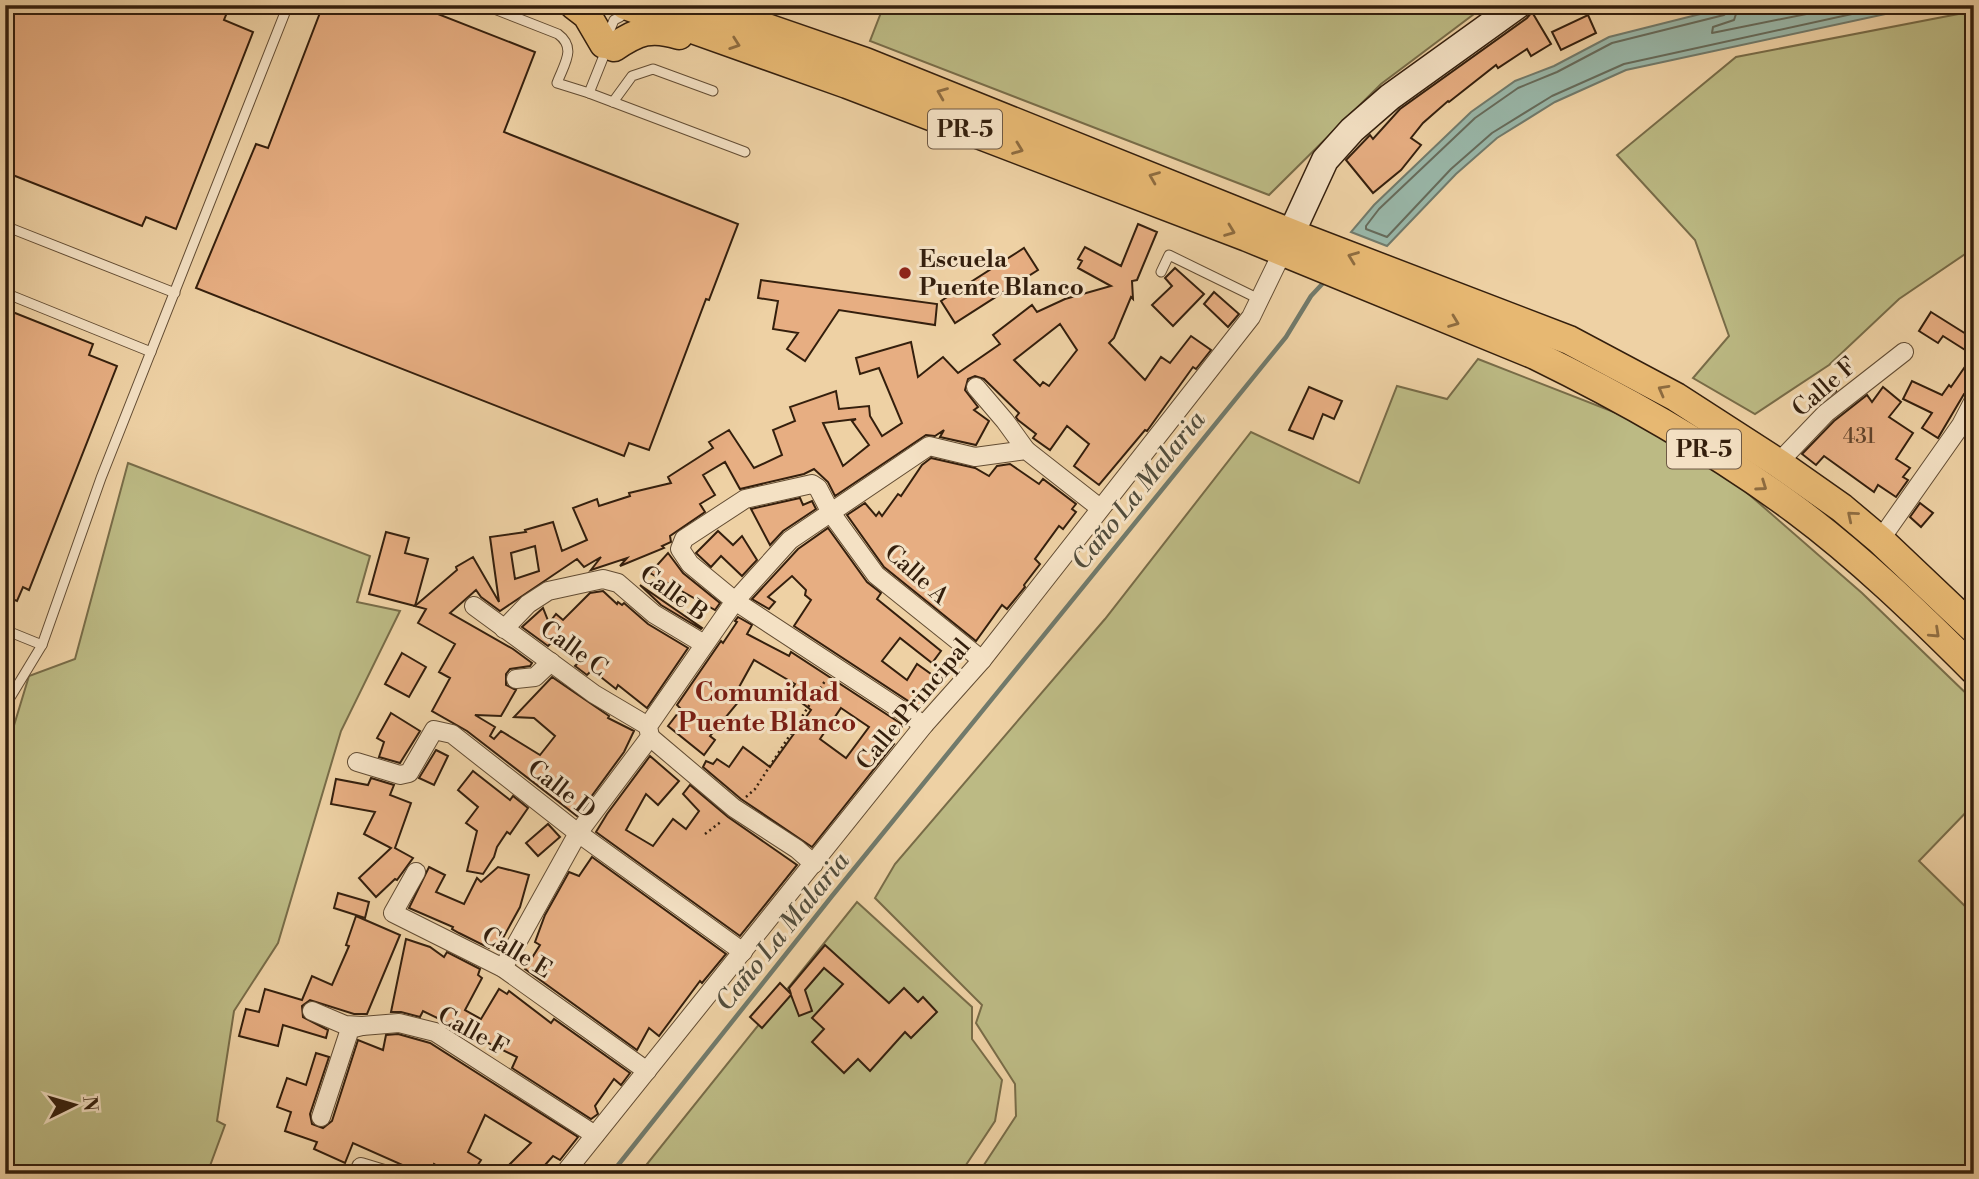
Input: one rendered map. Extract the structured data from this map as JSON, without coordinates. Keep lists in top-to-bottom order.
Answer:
{
  "streets": {
    "main road": ["PR-5"],
    "street": [
      "Calle F",
      "Calle A",
      "Calle B",
      "Calle C",
      "Calle Principal",
      "Calle D",
      "Calle E"
    ]
  },
  "crossings": [
    ["PR-5", "Calle F"],
    ["PR-5", "Calle Principal"],
    ["Calle F", "Calle Principal"],
    ["Calle A", "Calle B"],
    ["Calle A", "Calle Principal"],
    ["Calle B", "Calle C"],
    ["Calle B", "Calle Principal"],
    ["Calle C", "Calle Principal"],
    ["Calle Principal", "Calle D"],
    ["Calle Principal", "Calle E"]
  ],
  "districts": ["Comunidad Puente Blanco"],
  "water": ["Caño La Malaria"],
  "places": ["Escuela Puente Blanco"],
  "house_numbers": ["431"],
  "north": "right"
}
